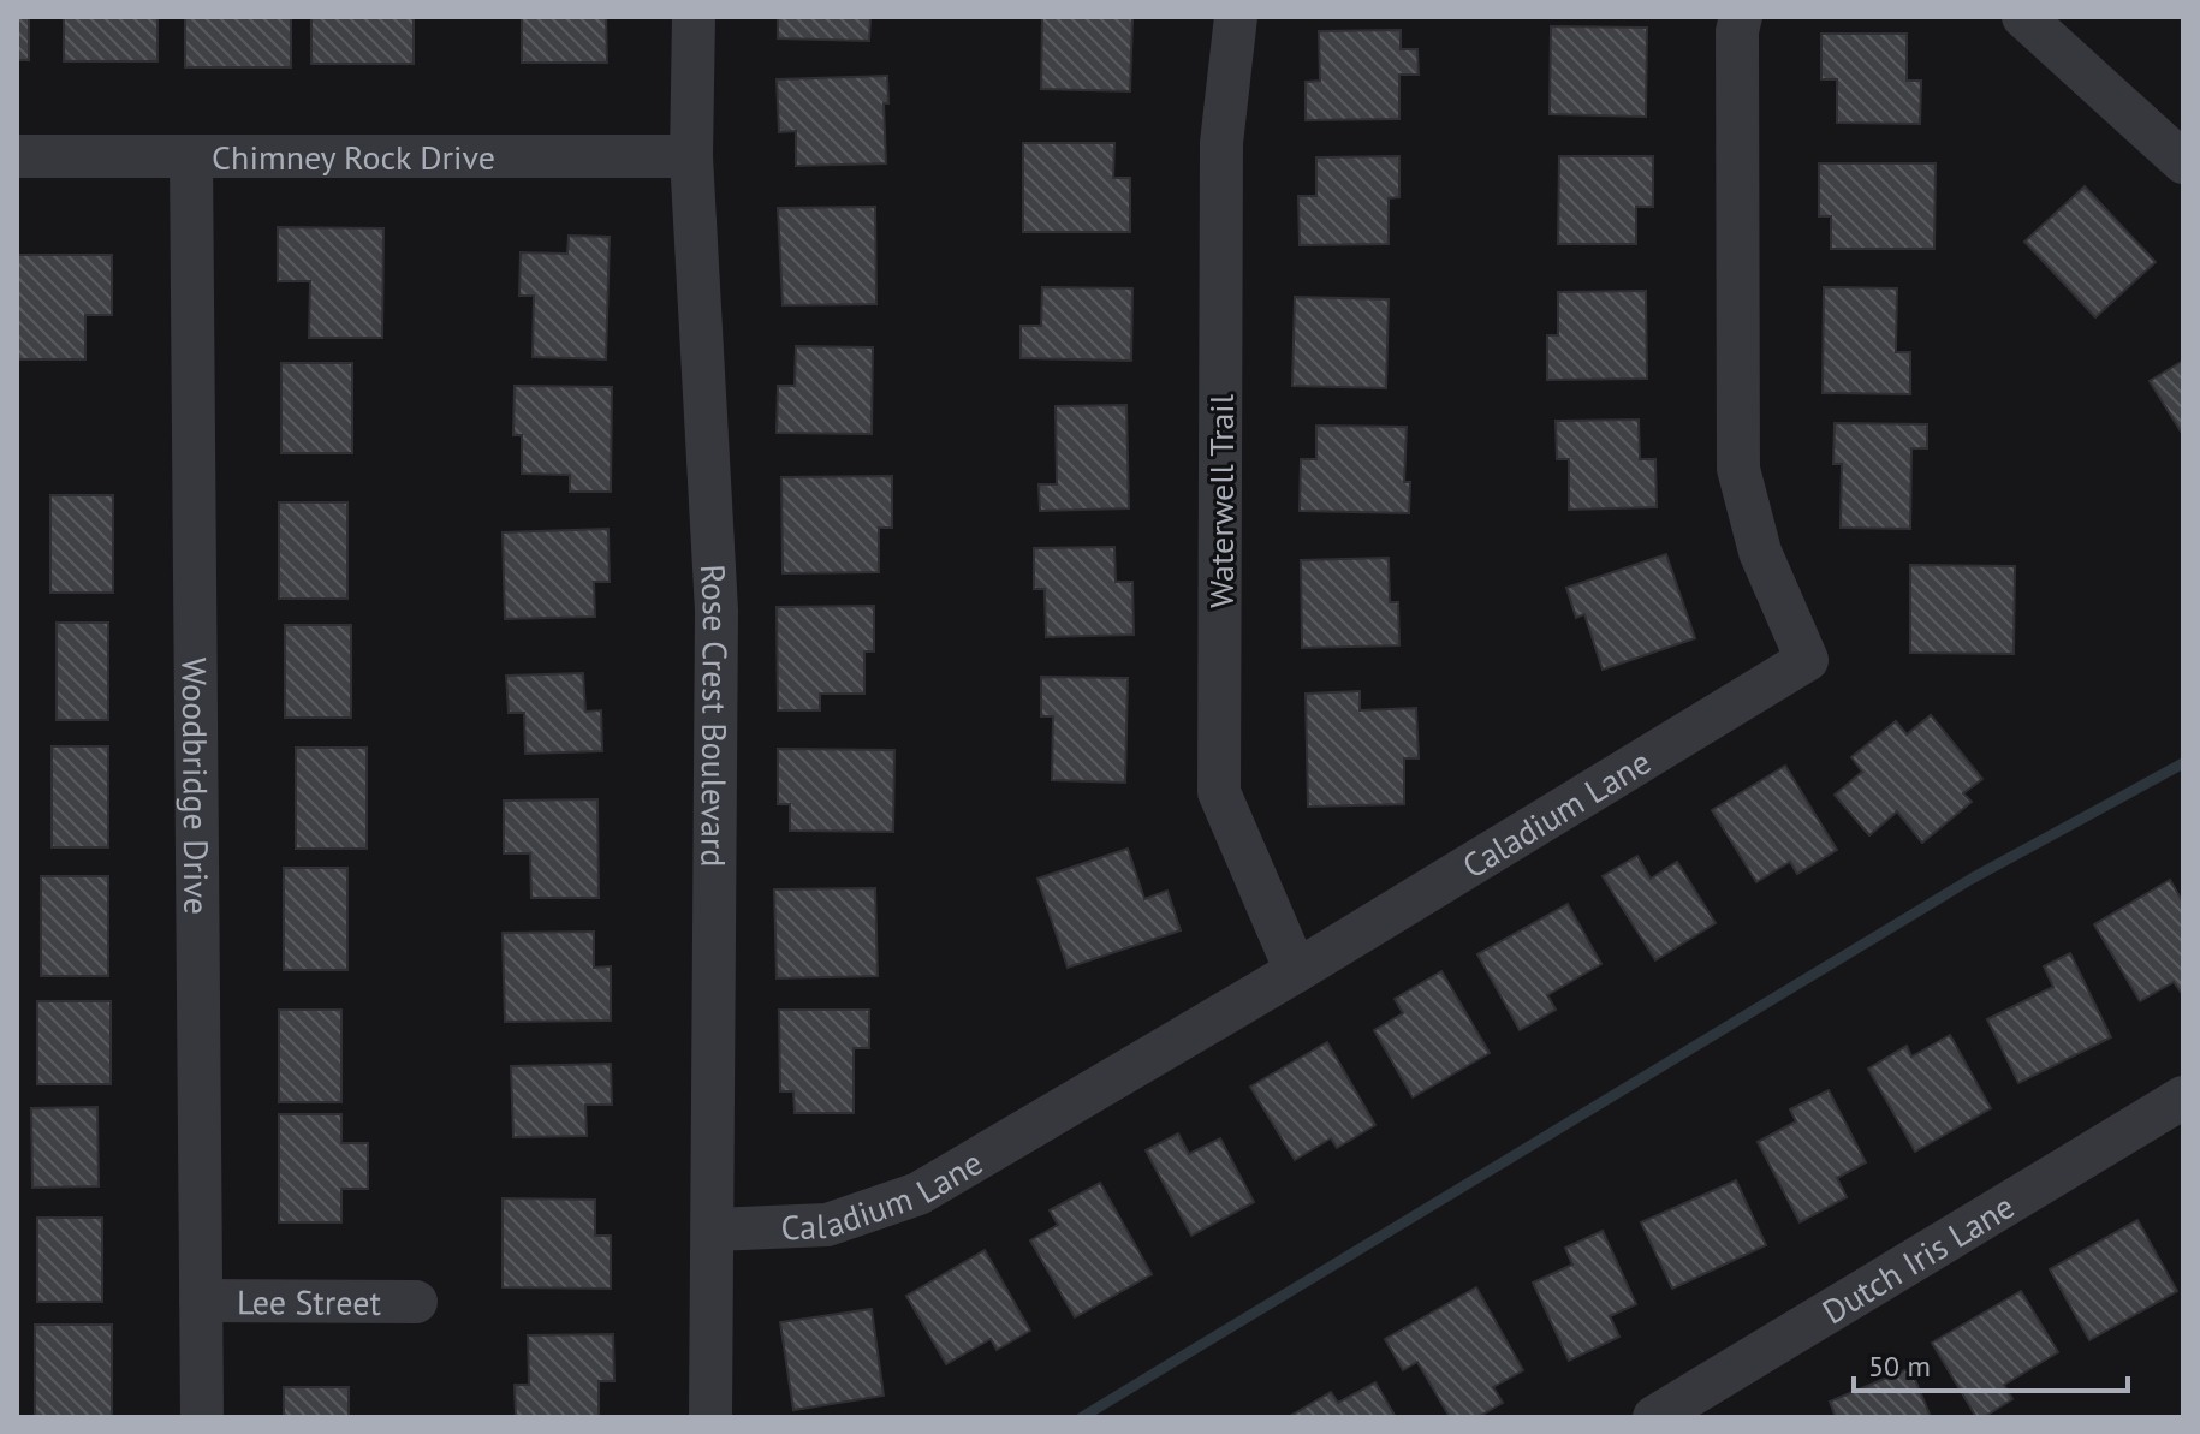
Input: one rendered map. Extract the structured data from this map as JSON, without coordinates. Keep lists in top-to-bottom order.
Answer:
{
  "streets": {
    "street": [
      "Chimney Rock Drive",
      "Waterwell Trail",
      "Rose Crest Boulevard",
      "Woodbridge Drive",
      "Caladium Lane",
      "Dutch Iris Lane",
      "Lee Street"
    ]
  },
  "crossings": [
    ["Chimney Rock Drive", "Rose Crest Boulevard"],
    ["Chimney Rock Drive", "Woodbridge Drive"],
    ["Waterwell Trail", "Caladium Lane"],
    ["Rose Crest Boulevard", "Caladium Lane"],
    ["Woodbridge Drive", "Lee Street"]
  ],
  "scale_bar": "50 m"
}
